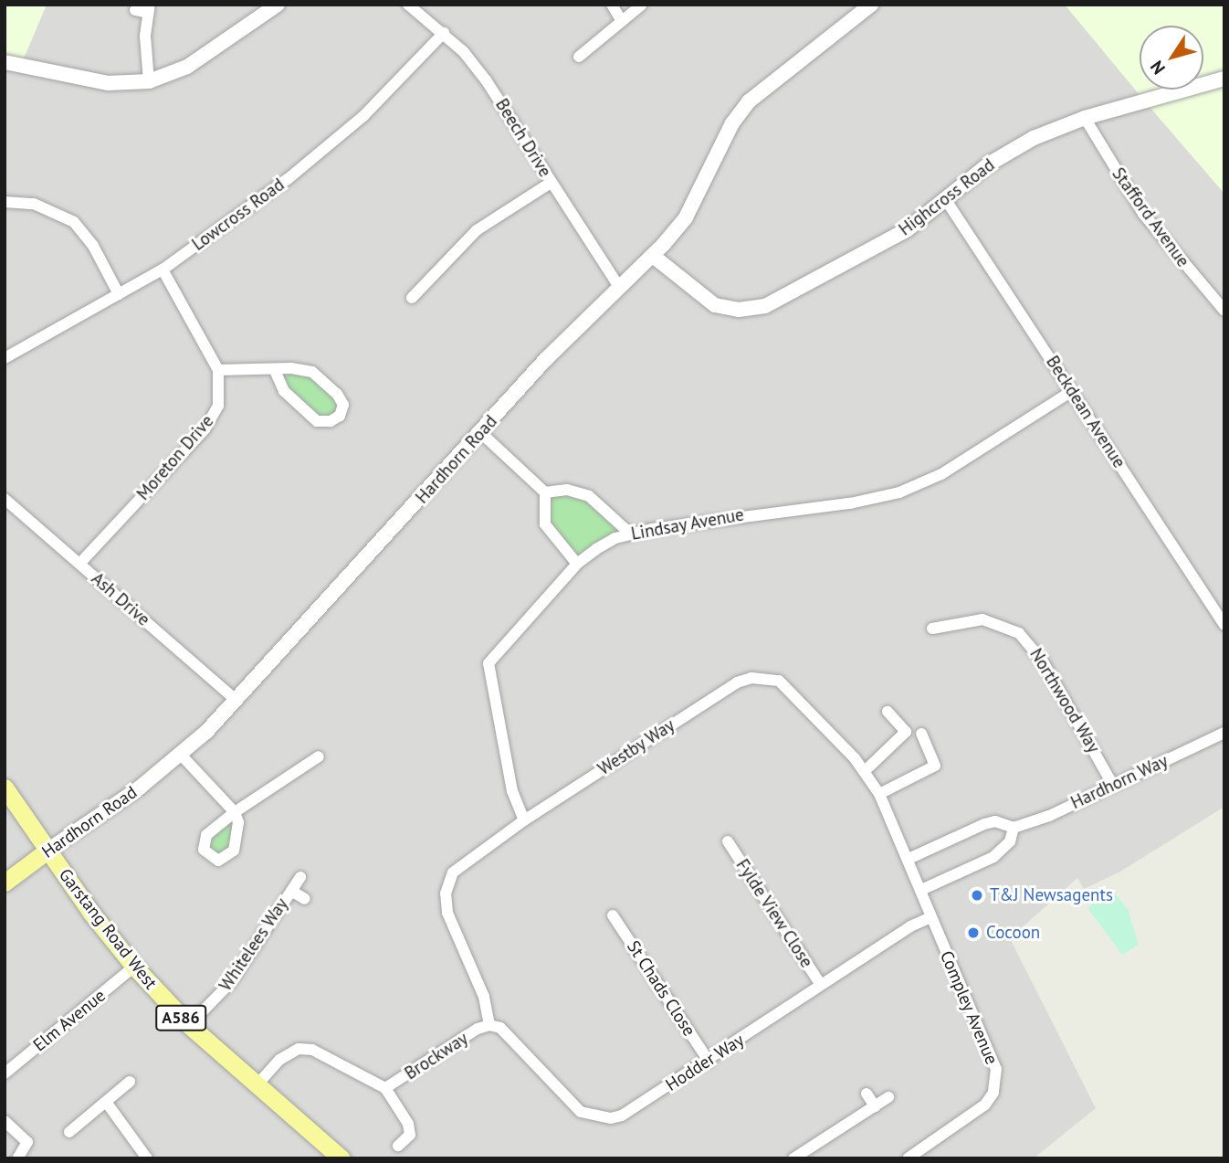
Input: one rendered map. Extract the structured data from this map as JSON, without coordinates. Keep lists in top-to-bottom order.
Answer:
{
  "streets": {
    "main road": ["Hardhorn Road", "Garstang Road West", "A586"],
    "street": [
      "Beech Drive",
      "Highcross Road",
      "Lowcross Road",
      "Stafford Avenue",
      "Beckdean Avenue",
      "Moreton Drive",
      "Lindsay Avenue",
      "Ash Drive",
      "Northwood Way",
      "Westby Way",
      "Hardhorn Way",
      "Fylde View Close",
      "Whitelees Way",
      "St Chads Close",
      "Compley Avenue",
      "Elm Avenue",
      "Brockway",
      "Hodder Way"
    ]
  },
  "crossings": [
    ["Beech Drive", "Lowcross Road"],
    ["Beech Drive", "Hardhorn Road"],
    ["Highcross Road", "Stafford Avenue"],
    ["Highcross Road", "Beckdean Avenue"],
    ["Highcross Road", "Hardhorn Road"],
    ["Lowcross Road", "Moreton Drive"],
    ["Beckdean Avenue", "Lindsay Avenue"],
    ["Moreton Drive", "Ash Drive"],
    ["Hardhorn Road", "Ash Drive"],
    ["Hardhorn Road", "Garstang Road West"],
    ["Hardhorn Road", "A586"],
    ["Lindsay Avenue", "Westby Way"],
    ["Northwood Way", "Hardhorn Way"],
    ["Westby Way", "Compley Avenue"],
    ["Westby Way", "Brockway"],
    ["Westby Way", "Hodder Way"],
    ["Fylde View Close", "Hodder Way"],
    ["Garstang Road West", "Whitelees Way"],
    ["Garstang Road West", "A586"],
    ["Garstang Road West", "Elm Avenue"],
    ["Garstang Road West", "Brockway"],
    ["St Chads Close", "Hodder Way"],
    ["Compley Avenue", "Hodder Way"],
    ["Brockway", "Hodder Way"]
  ],
  "places": ["T&J Newsagents", "Cocoon"],
  "north": "bottom left"
}
